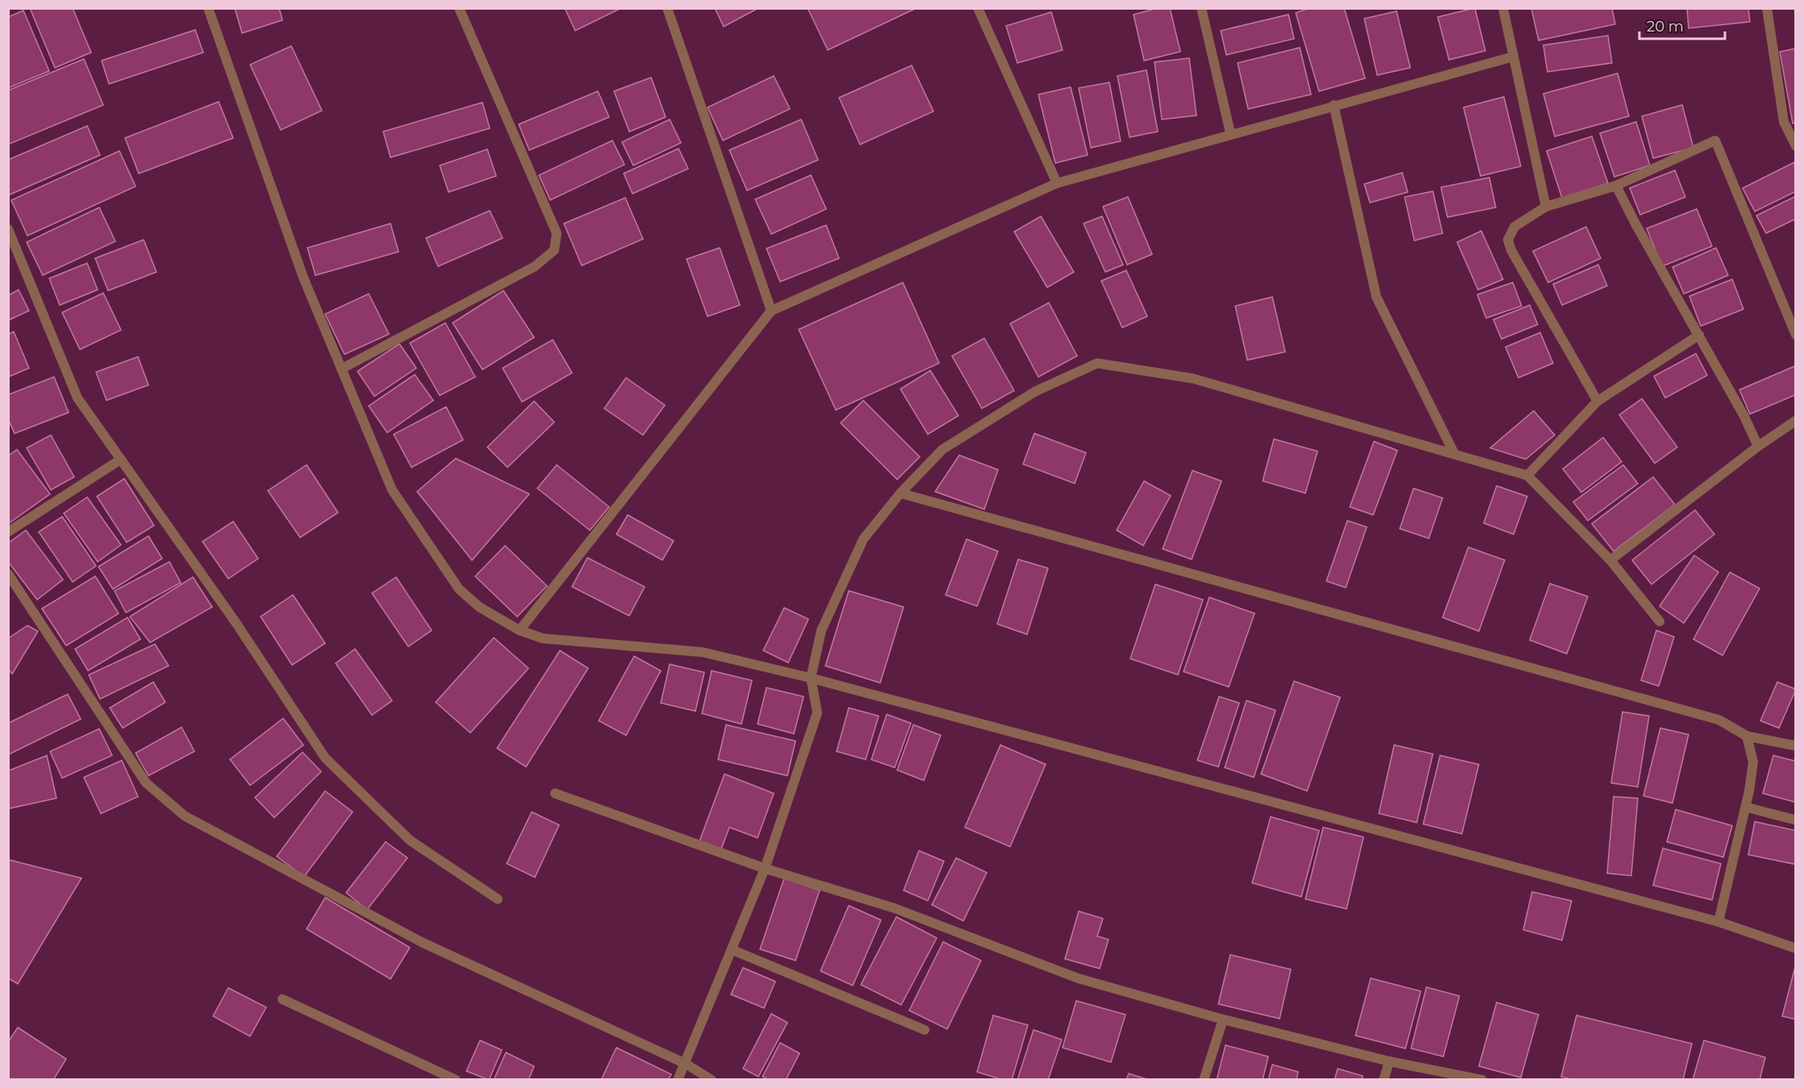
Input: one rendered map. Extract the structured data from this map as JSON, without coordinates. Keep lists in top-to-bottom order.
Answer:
{
  "scale_bar": "20 m"
}
